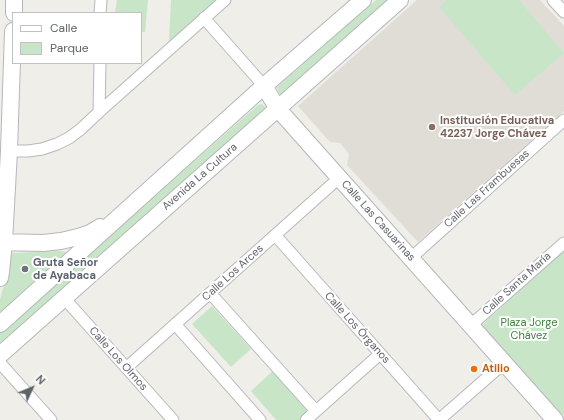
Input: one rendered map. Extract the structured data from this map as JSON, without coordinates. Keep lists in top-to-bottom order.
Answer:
{
  "streets": {
    "street": [
      "Avenida La Cultura",
      "Calle Las Frambuesas",
      "Calle Las Casuarinas",
      "Calle Los Arces",
      "Calle Santa María",
      "Calle Los Órganos",
      "Calle Los Olmos"
    ]
  },
  "crossings": [
    ["Avenida La Cultura", "Calle Las Casuarinas"],
    ["Avenida La Cultura", "Calle Los Olmos"],
    ["Calle Las Frambuesas", "Calle Las Casuarinas"],
    ["Calle Las Casuarinas", "Calle Los Arces"],
    ["Calle Las Casuarinas", "Calle Santa María"],
    ["Calle Los Arces", "Calle Los Órganos"],
    ["Calle Los Arces", "Calle Los Olmos"]
  ],
  "parks": ["Plaza Jorge Chávez"],
  "places": ["Institución Educativa 42237 Jorge Chávez", "Gruta Señor de Ayabaca", "Atilio"],
  "legend": ["Calle", "Parque"],
  "north": "top right"
}
